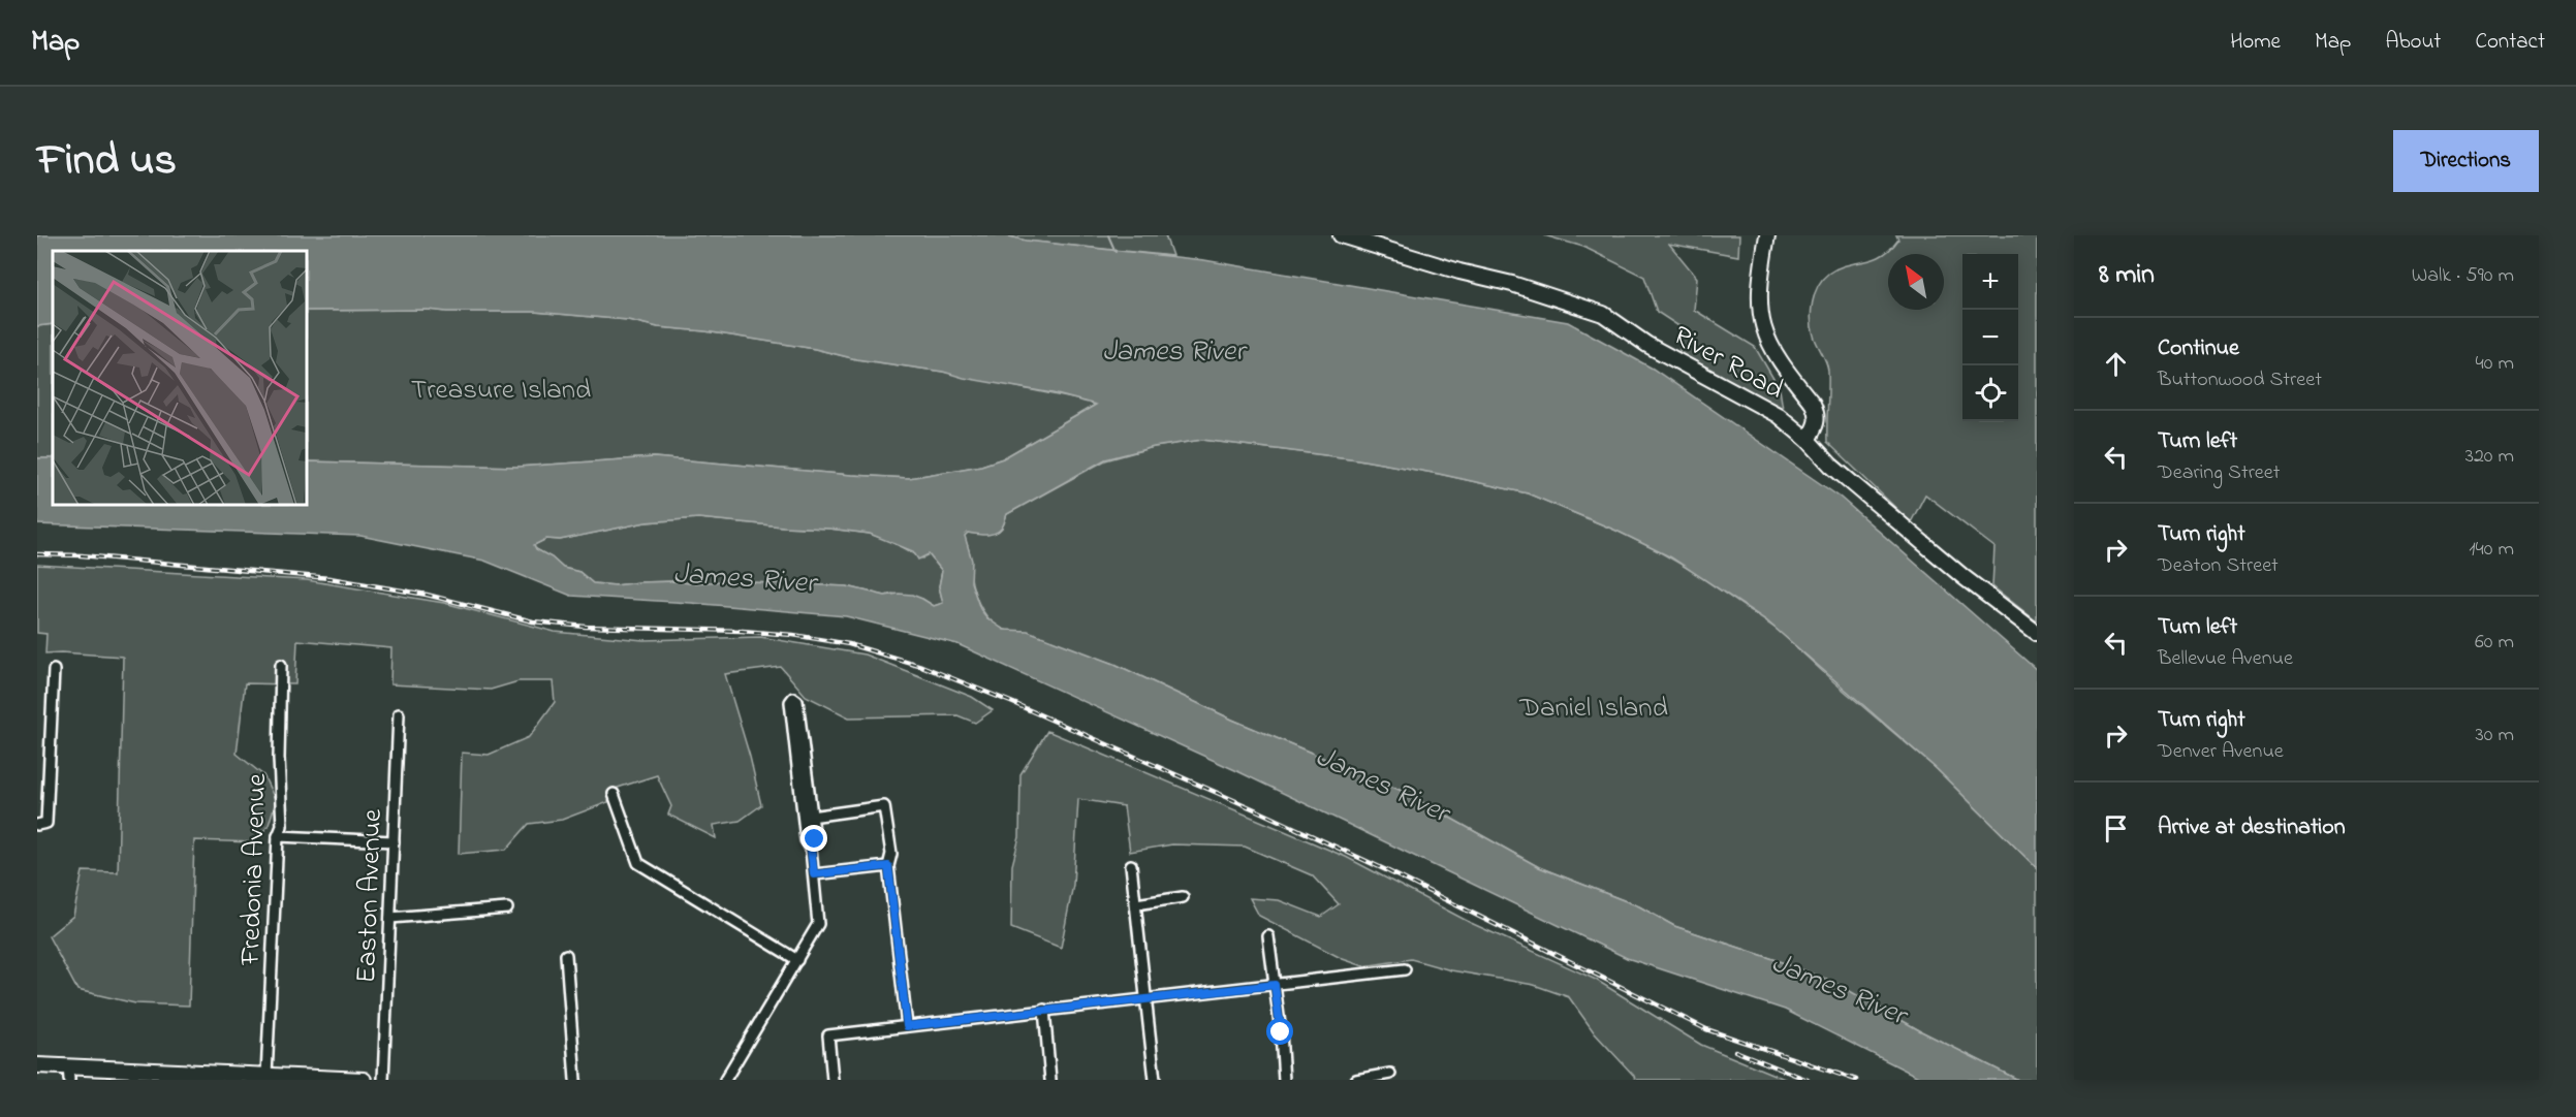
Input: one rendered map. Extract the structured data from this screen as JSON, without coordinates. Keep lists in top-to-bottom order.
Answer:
{
  "streets": {
    "street": ["River Road", "Fredonia Avenue", "Easton Avenue"]
  },
  "water": ["James River"],
  "parks": ["Treasure Island", "Daniel Island"],
  "north": "top left",
  "page": {
    "header": "Map",
    "nav": [
      "Home",
      "Map",
      "About",
      "Contact"
    ],
    "title": "Find us",
    "buttons": "Directions",
    "heading": ["8 min", "Walk · 590 m"],
    "map_buttons": ["+", "−"],
    "list": [
      ["Continue", "Buttonwood Street", "40 m"],
      ["Turn left", "Dearing Street", "320 m"],
      ["Turn right", "Deaton Street", "140 m"],
      ["Turn left", "Bellevue Avenue", "60 m"],
      ["Turn right", "Denver Avenue", "30 m"],
      "Arrive at destination"
    ]
  }
}
